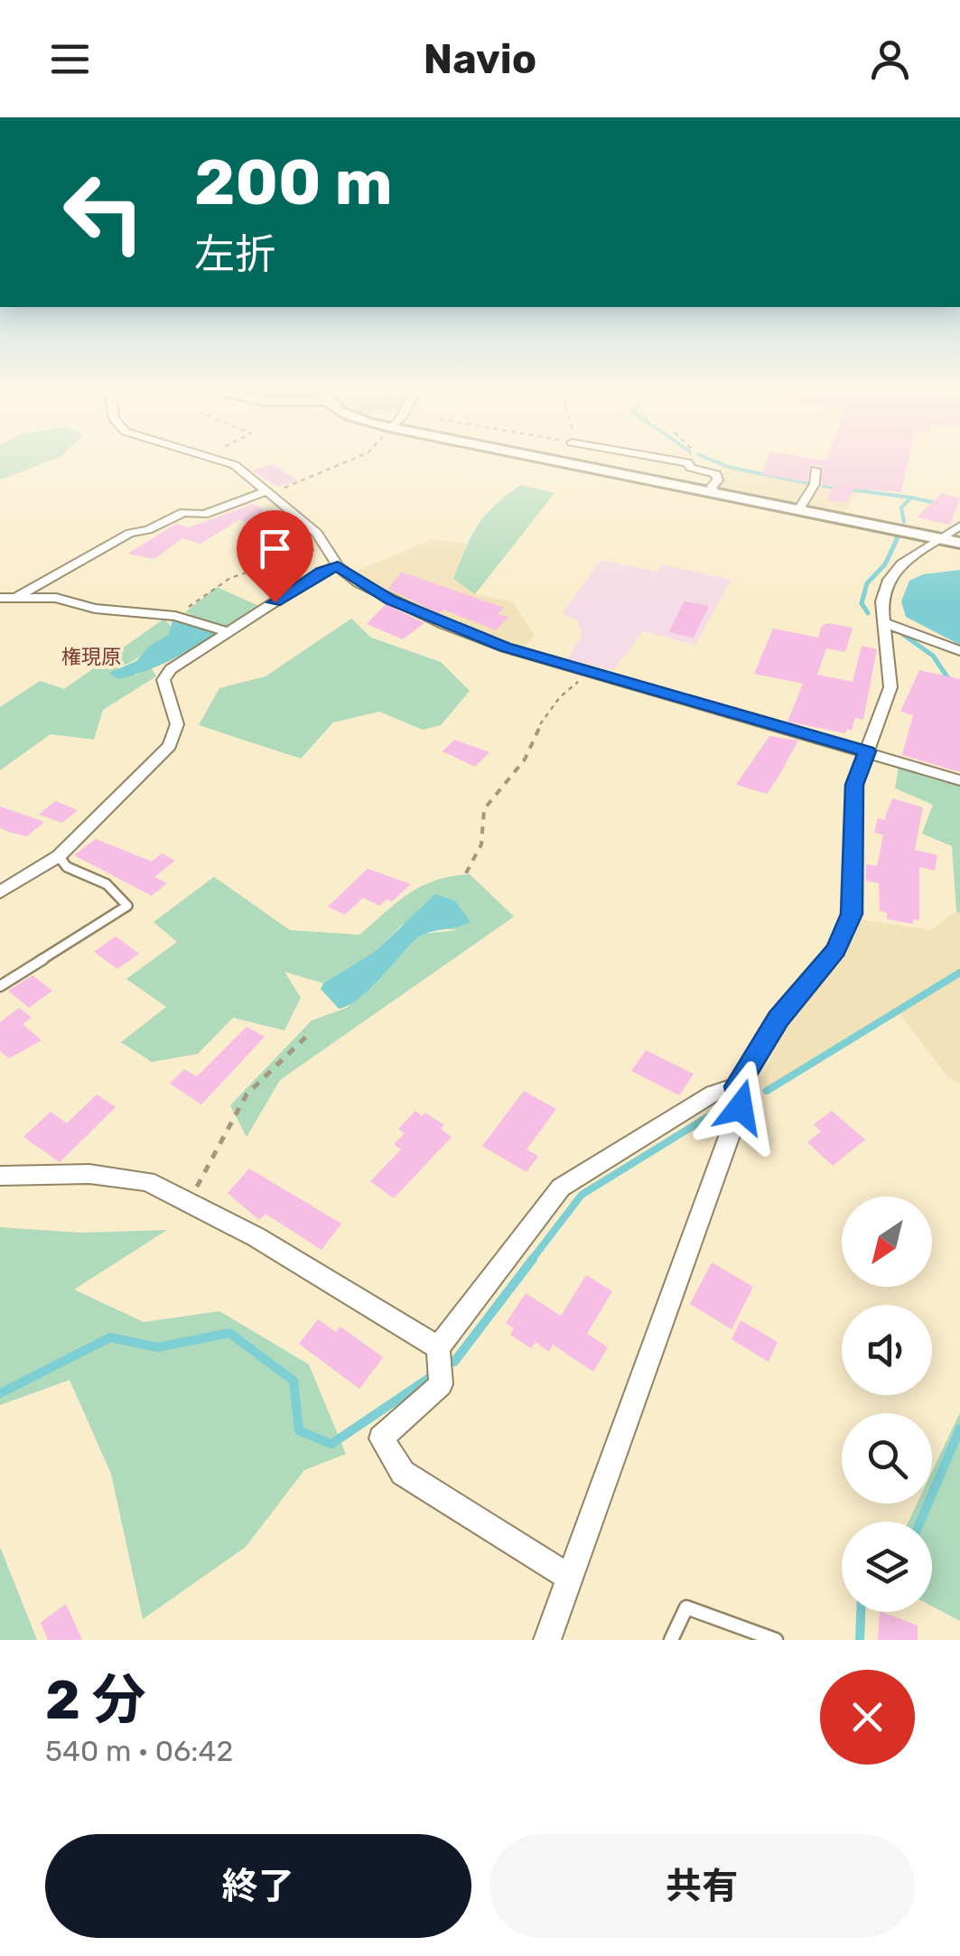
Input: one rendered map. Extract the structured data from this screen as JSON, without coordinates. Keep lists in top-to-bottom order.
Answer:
{
  "districts": ["権現原"],
  "north": "bottom left",
  "page": {
    "header": "Navio",
    "turn": ["200 m", "左折"],
    "heading": ["2 分", "540 m · 06:42"],
    "buttons": ["終了", "共有"]
  }
}
